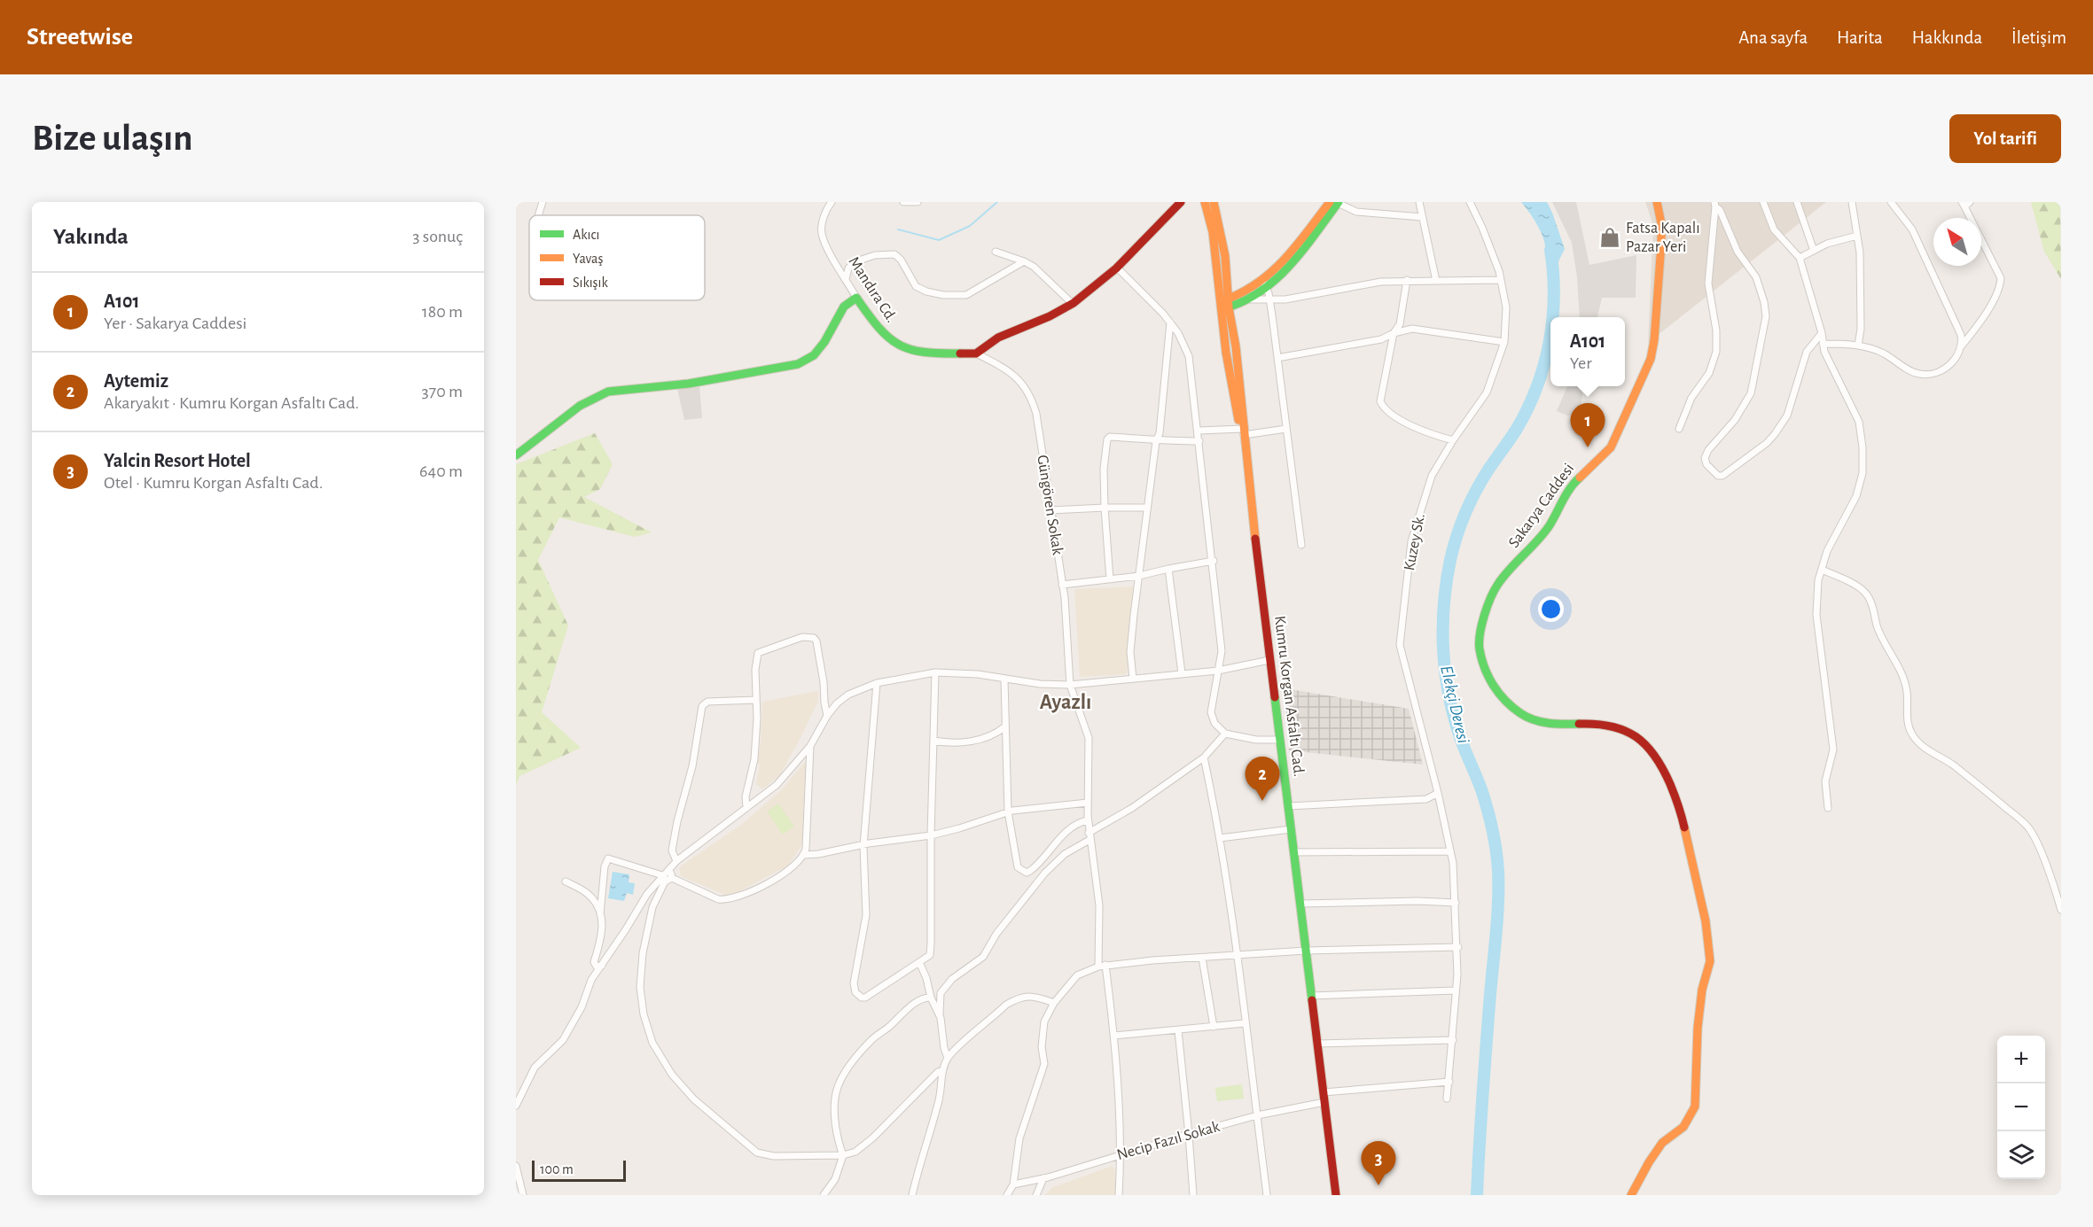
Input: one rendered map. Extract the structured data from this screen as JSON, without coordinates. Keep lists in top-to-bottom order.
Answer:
{
  "streets": {
    "street": [
      "Mandıra Cd.",
      "Güngören Sokak",
      "Sakarya Caddesi",
      "Kuzey Sk.",
      "Kumru Korgan Asfaltı Cad.",
      "Necip Fazıl Sokak"
    ]
  },
  "crossings": [
    ["Mandıra Cd.", "Güngören Sokak"],
    ["Kumru Korgan Asfaltı Cad.", "Necip Fazıl Sokak"]
  ],
  "districts": ["Ayazlı"],
  "water": ["Elekçi Deresi"],
  "places": {
    "shop": ["Fatsa Kapalı Pazar Yeri"]
  },
  "legend": ["Akıcı", "Yavaş", "Sıkışık"],
  "scale_bar": "100 m",
  "north": "top left",
  "page": {
    "header": "Streetwise",
    "nav": [
      "Ana sayfa",
      "Harita",
      "Hakkında",
      "İletişim"
    ],
    "buttons": "Yol tarifi",
    "title": "Bize ulaşın",
    "heading": ["Yakında", "3 sonuç"],
    "list": [
      {
        "mark": "1",
        "name": "A101",
        "note": "Yer · Sakarya Caddesi",
        "value": "180 m"
      },
      {
        "mark": "2",
        "name": "Aytemiz",
        "note": "Akaryakıt · Kumru Korgan Asfaltı Cad.",
        "value": "370 m"
      },
      {
        "mark": "3",
        "name": "Yalcin Resort Hotel",
        "note": "Otel · Kumru Korgan Asfaltı Cad.",
        "value": "640 m"
      }
    ],
    "popup": ["A101", "Yer"],
    "pins": ["1", "2", "3"],
    "map_buttons": ["+", "−"],
    "scale": "100 m"
  }
}
